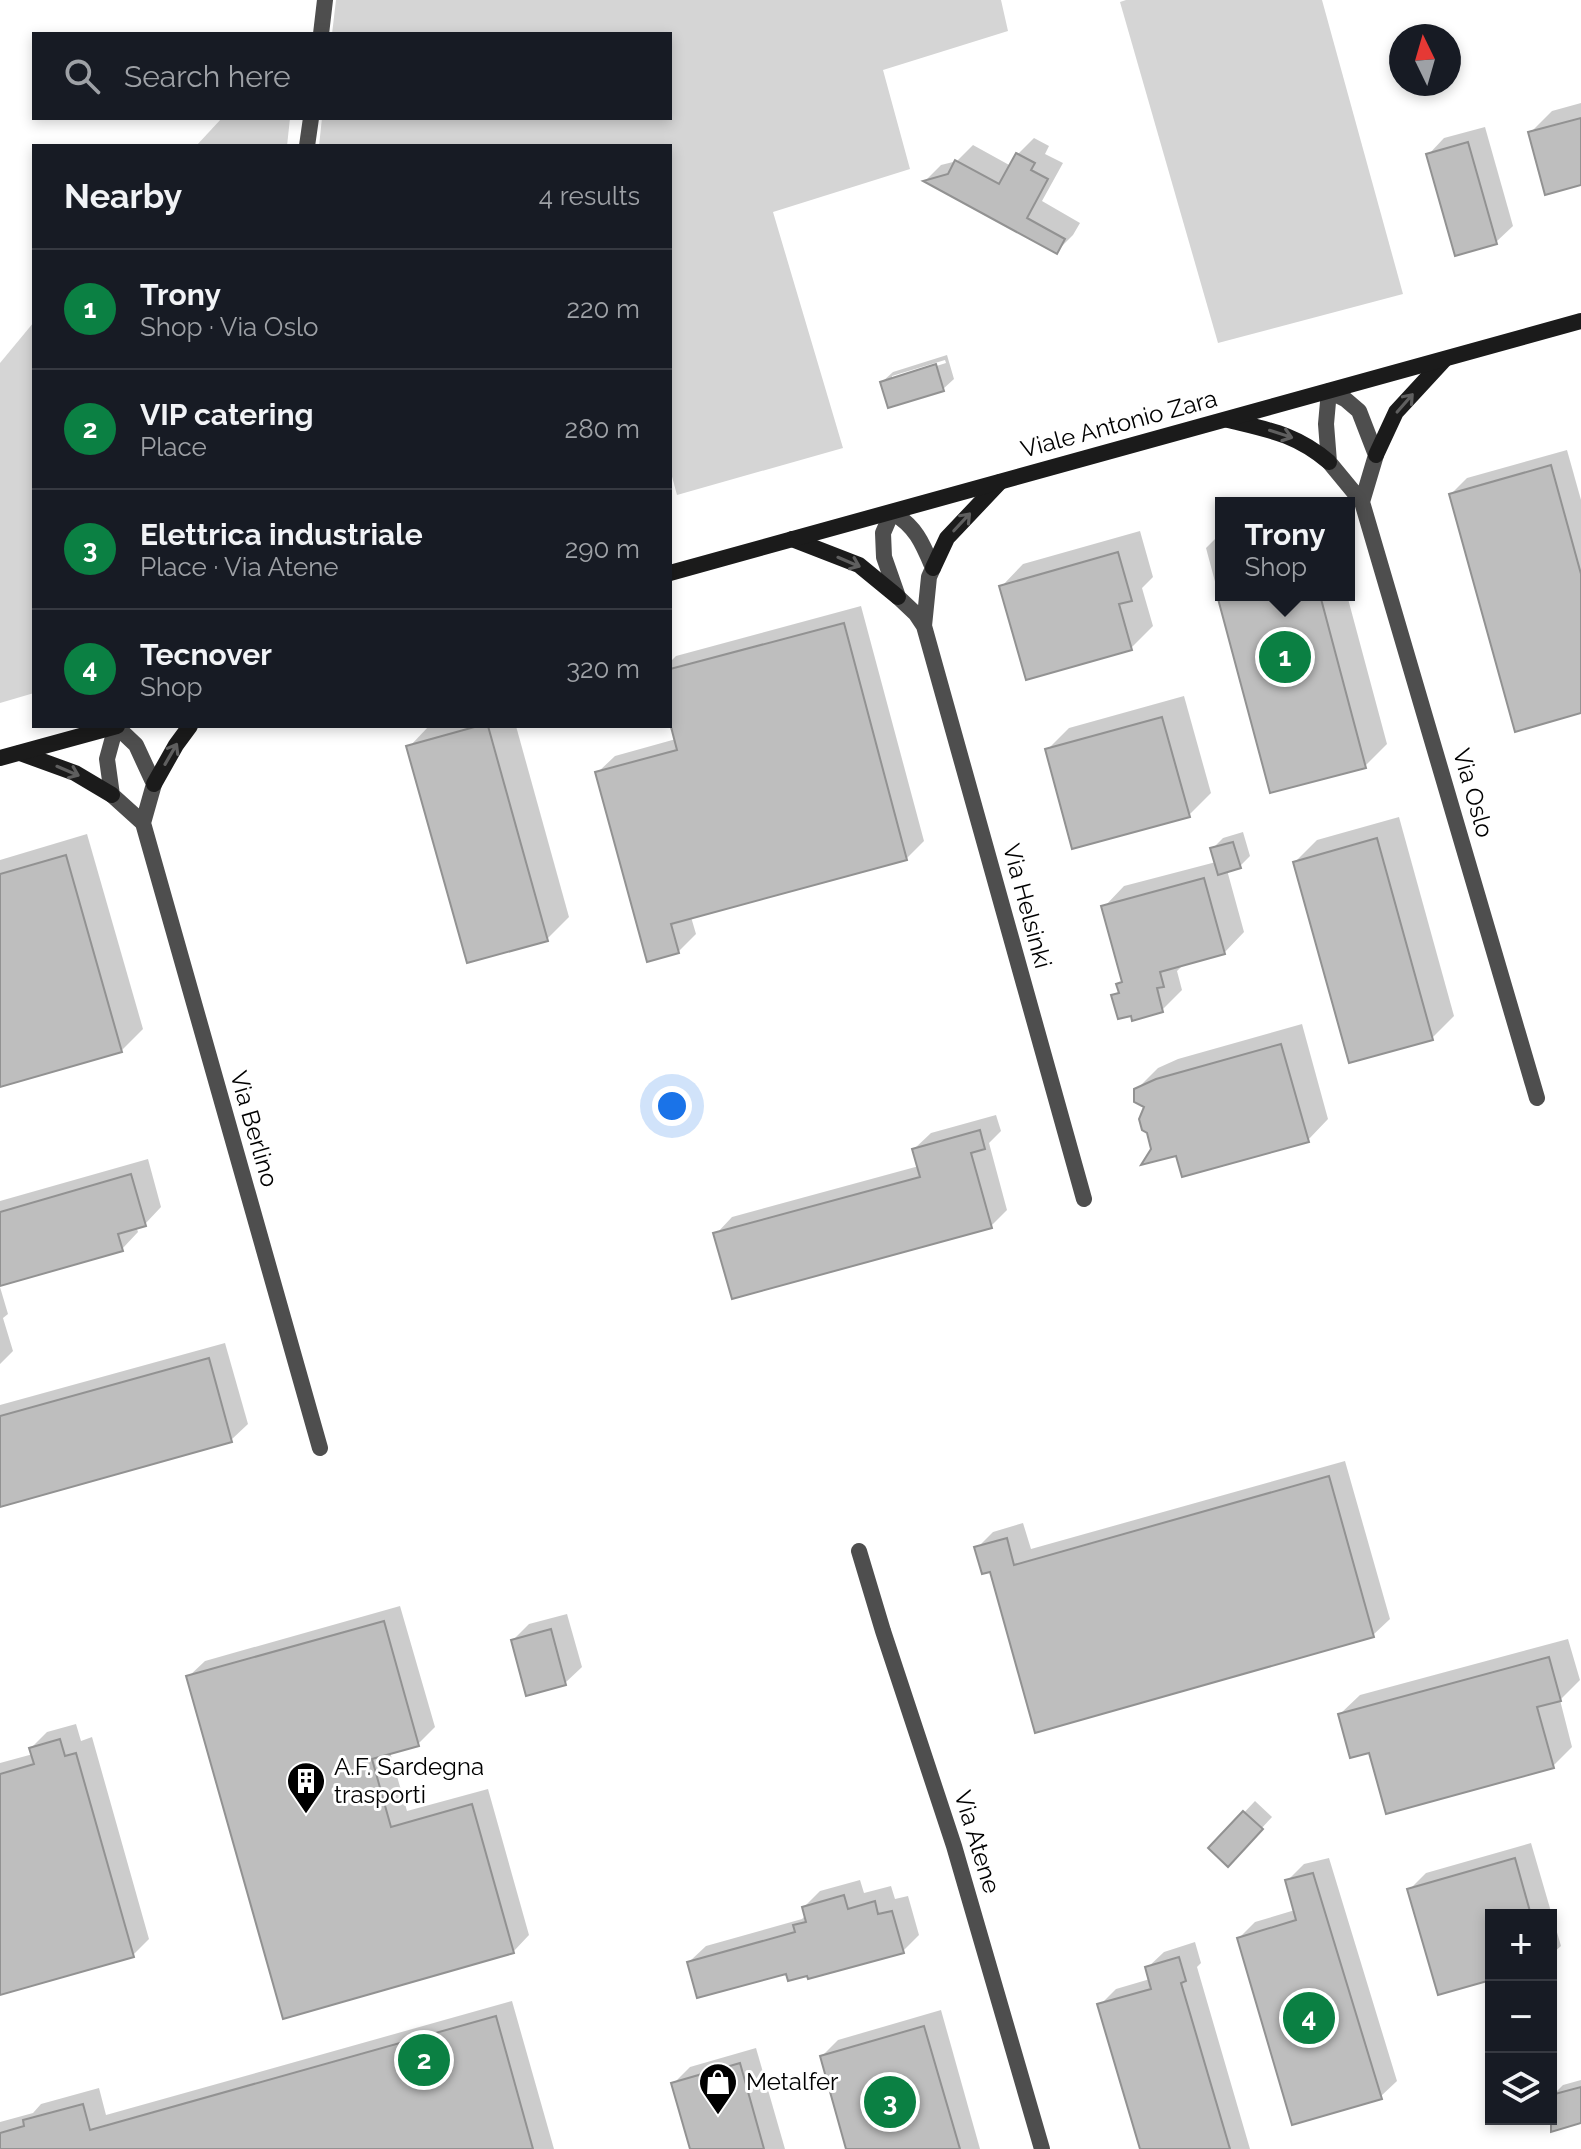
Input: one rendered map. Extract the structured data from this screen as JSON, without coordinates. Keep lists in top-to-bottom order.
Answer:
{
  "streets": {
    "main road": ["Viale Antonio Zara"],
    "street": [
      "Via Oslo",
      "Via Helsinki",
      "Via Berlino",
      "Via Atene"
    ]
  },
  "crossings": [
    ["Viale Antonio Zara", "Via Helsinki"]
  ],
  "places": {
    "building": ["A.F. Sardegna trasporti"],
    "shop": ["Metalfer"]
  },
  "north": "top",
  "page": {
    "search": "Search here",
    "heading": ["Nearby", "4 results"],
    "list": [
      {
        "mark": "1",
        "name": "Trony",
        "note": "Shop · Via Oslo",
        "value": "220 m"
      },
      {
        "mark": "2",
        "name": "VIP catering",
        "note": "Place",
        "value": "280 m"
      },
      {
        "mark": "3",
        "name": "Elettrica industriale",
        "note": "Place · Via Atene",
        "value": "290 m"
      },
      {
        "mark": "4",
        "name": "Tecnover",
        "note": "Shop",
        "value": "320 m"
      }
    ],
    "popup": ["Trony", "Shop"],
    "pins": [
      "1",
      "4",
      "2",
      "3"
    ],
    "map_buttons": ["+", "−"]
  }
}
